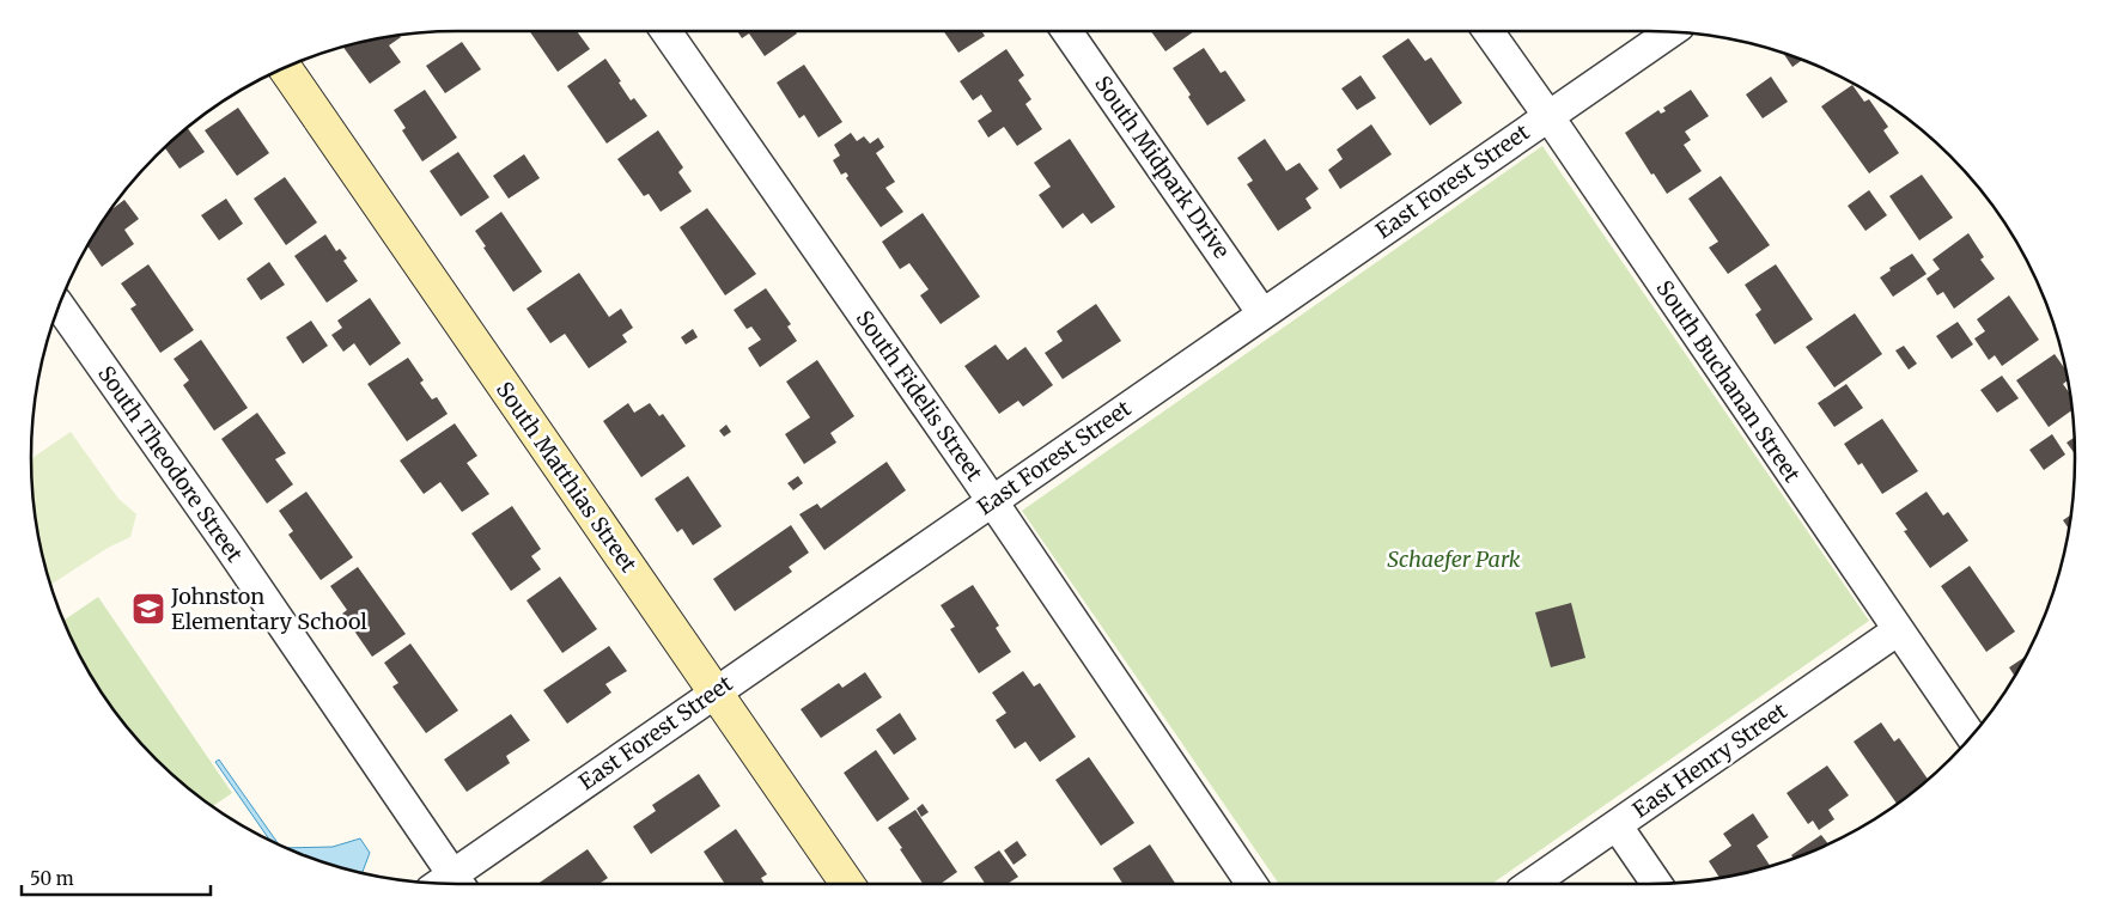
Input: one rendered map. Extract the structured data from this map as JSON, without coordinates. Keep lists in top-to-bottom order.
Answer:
{
  "streets": {
    "street": [
      "South Midpark Drive",
      "East Forest Street",
      "South Buchanan Street",
      "South Fidelis Street",
      "South Theodore Street",
      "South Matthias Street",
      "East Henry Street"
    ]
  },
  "crossings": [
    ["South Midpark Drive", "East Forest Street"],
    ["East Forest Street", "South Buchanan Street"],
    ["East Forest Street", "South Fidelis Street"],
    ["East Forest Street", "South Matthias Street"],
    ["South Buchanan Street", "East Henry Street"]
  ],
  "parks": ["Schaefer Park"],
  "places": {
    "school or university": ["Johnston Elementary School"]
  },
  "scale_bar": "50 m"
}
